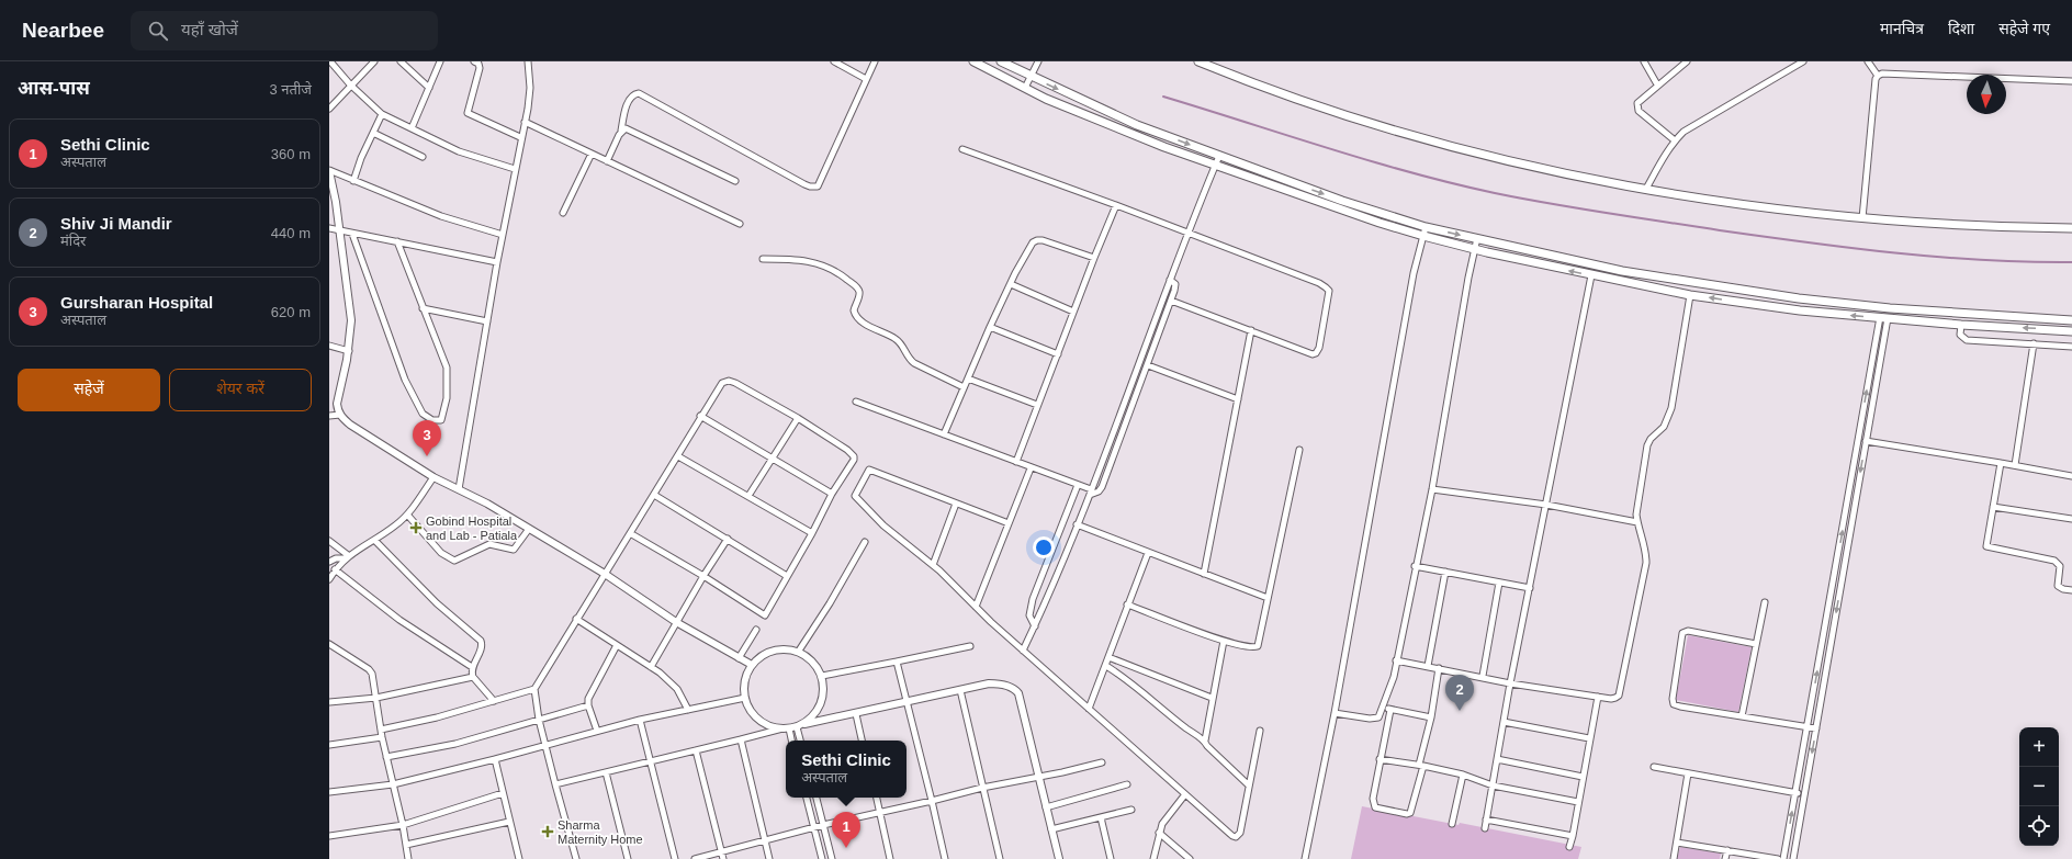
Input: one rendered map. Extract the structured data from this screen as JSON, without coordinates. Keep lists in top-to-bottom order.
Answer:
{
  "places": {
    "health": ["Gobind Hospital and Lab - Patiala", "Sharma Maternity Home"]
  },
  "north": "bottom",
  "page": {
    "header": "Nearbee",
    "search": "यहाँ खोजें",
    "nav": ["मानचित्र", "दिशा", "सहेजे गए"],
    "heading": ["आस-पास", "3 नतीजे"],
    "list": [
      {
        "mark": "1",
        "name": "Sethi Clinic",
        "note": "अस्पताल",
        "value": "360 m"
      },
      {
        "mark": "2",
        "name": "Shiv Ji Mandir",
        "note": "मंदिर",
        "value": "440 m"
      },
      {
        "mark": "3",
        "name": "Gursharan Hospital",
        "note": "अस्पताल",
        "value": "620 m"
      }
    ],
    "buttons": ["सहेजें", "शेयर करें"],
    "pins": ["3", "2", "1"],
    "map_buttons": ["+", "−"],
    "popup": ["Sethi Clinic", "अस्पताल"]
  }
}
